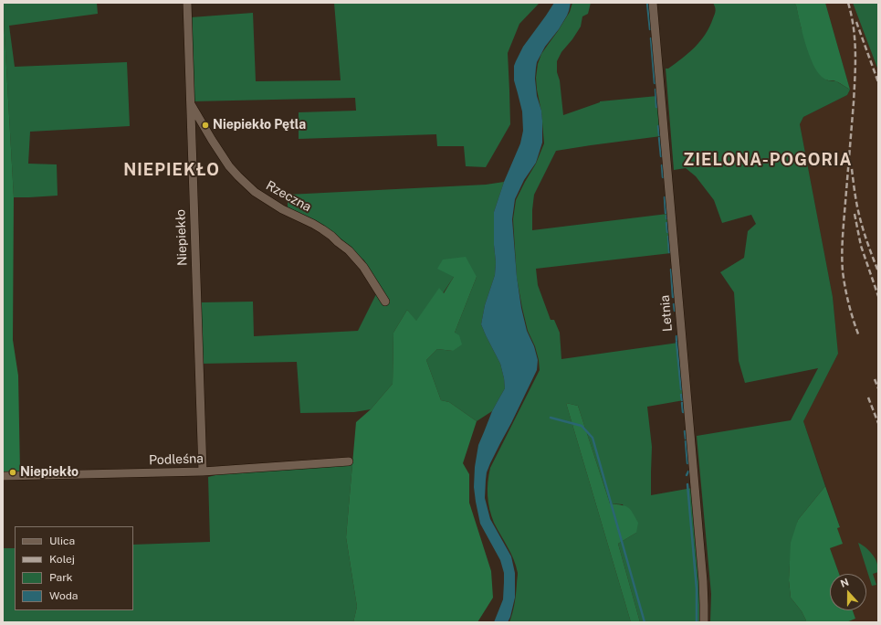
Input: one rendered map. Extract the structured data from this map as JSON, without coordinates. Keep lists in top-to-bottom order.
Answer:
{
  "streets": {
    "street": [
      "Rzeczna",
      "Niepiekło",
      "Letnia",
      "Podleśna"
    ]
  },
  "crossings": [
    ["Rzeczna", "Niepiekło"],
    ["Niepiekło", "Podleśna"]
  ],
  "districts": ["ZIELONA-POGORIA", "NIEPIEKŁO"],
  "places": ["Niepiekło Pętla", "Niepiekło"],
  "legend": [
    "Ulica",
    "Kolej",
    "Park",
    "Woda"
  ],
  "north": "top"
}
